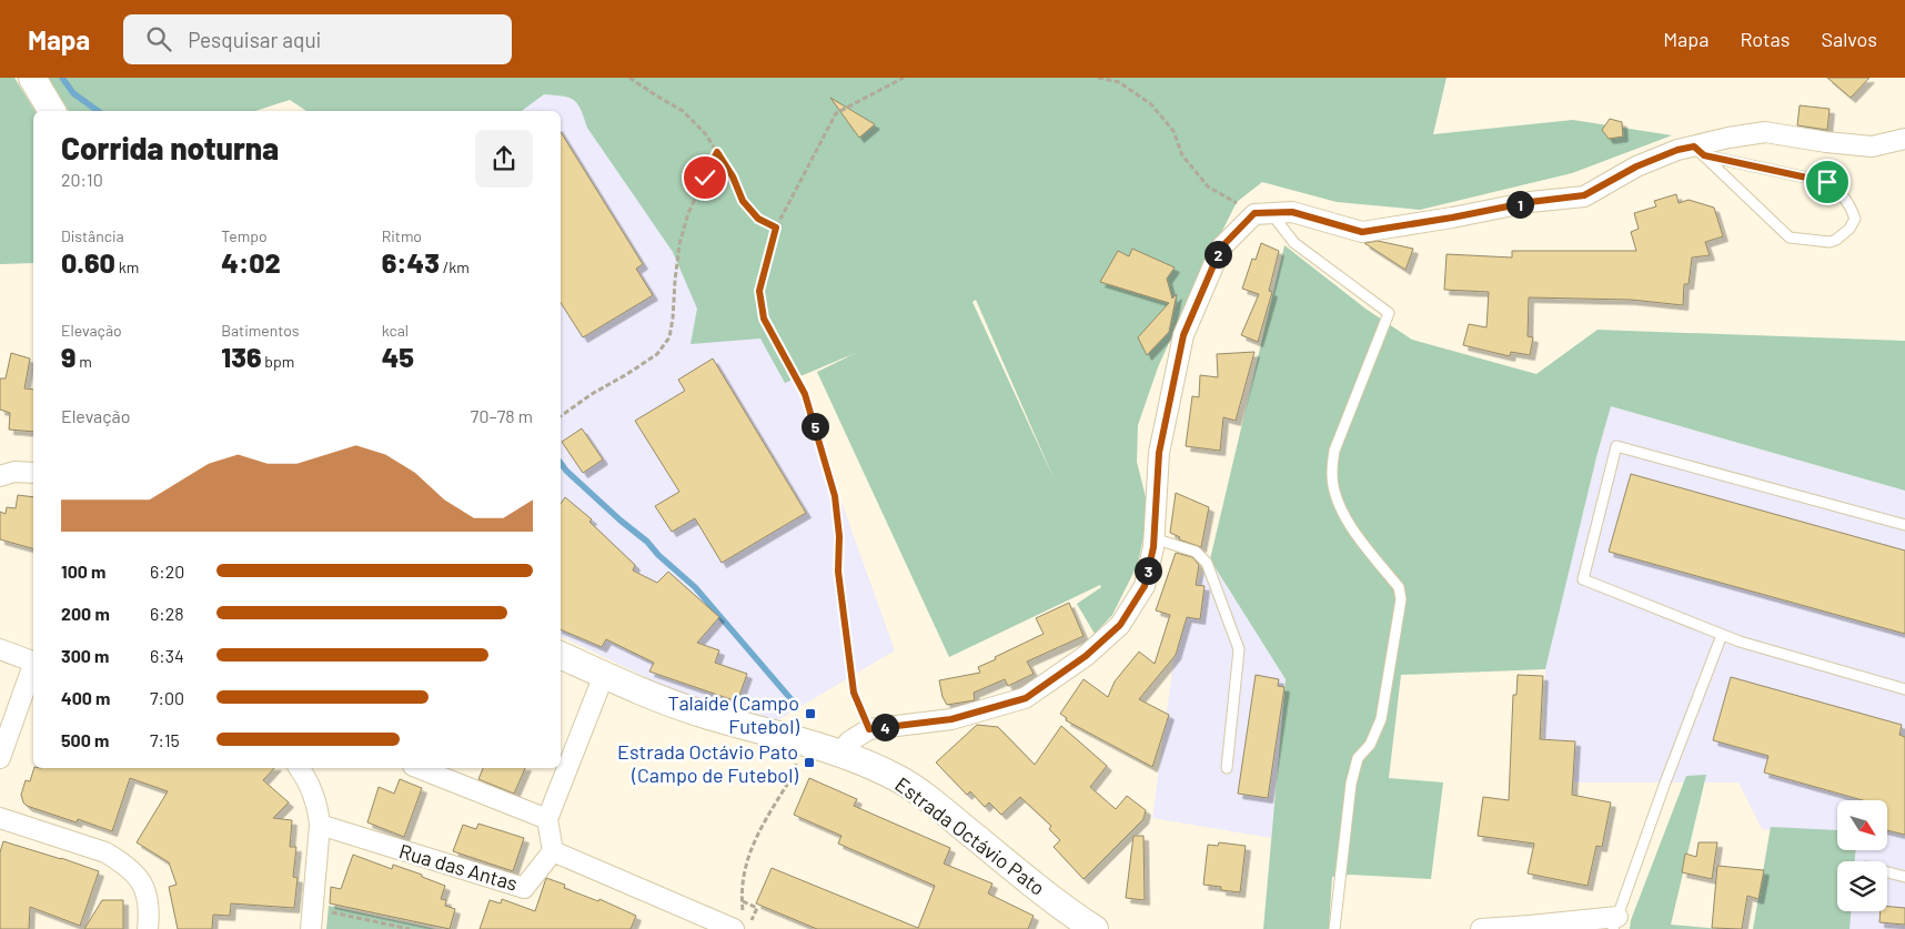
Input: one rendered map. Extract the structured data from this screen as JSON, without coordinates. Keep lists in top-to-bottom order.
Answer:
{
  "streets": {
    "street": ["Estrada Octávio Pato", "Rua das Antas"]
  },
  "places": {
    "transit": ["Talaíde (Campo Futebol)", "Estrada Octávio Pato (Campo de Futebol)"]
  },
  "north": "bottom right",
  "page": {
    "header": "Mapa",
    "search": "Pesquisar aqui",
    "nav": ["Mapa", "Rotas", "Salvos"],
    "heading": ["Corrida noturna", "20:10"],
    "pins": [
      "1",
      "2",
      "5",
      "3",
      "4"
    ],
    "stats": [
      ["Distância", "0.60 km"],
      ["Tempo", "4:02"],
      ["Ritmo", "6:43 /km"],
      ["Elevação", "9 m"],
      ["Batimentos", "136 bpm"],
      ["kcal", "45"]
    ],
    "chart": ["Elevação", "70–78 m"],
    "list": [
      {
        "name": "100 m",
        "note": "6:20"
      },
      {
        "name": "200 m",
        "note": "6:28"
      },
      {
        "name": "300 m",
        "note": "6:34"
      },
      {
        "name": "400 m",
        "note": "7:00"
      },
      {
        "name": "500 m",
        "note": "7:15"
      }
    ]
  }
}
